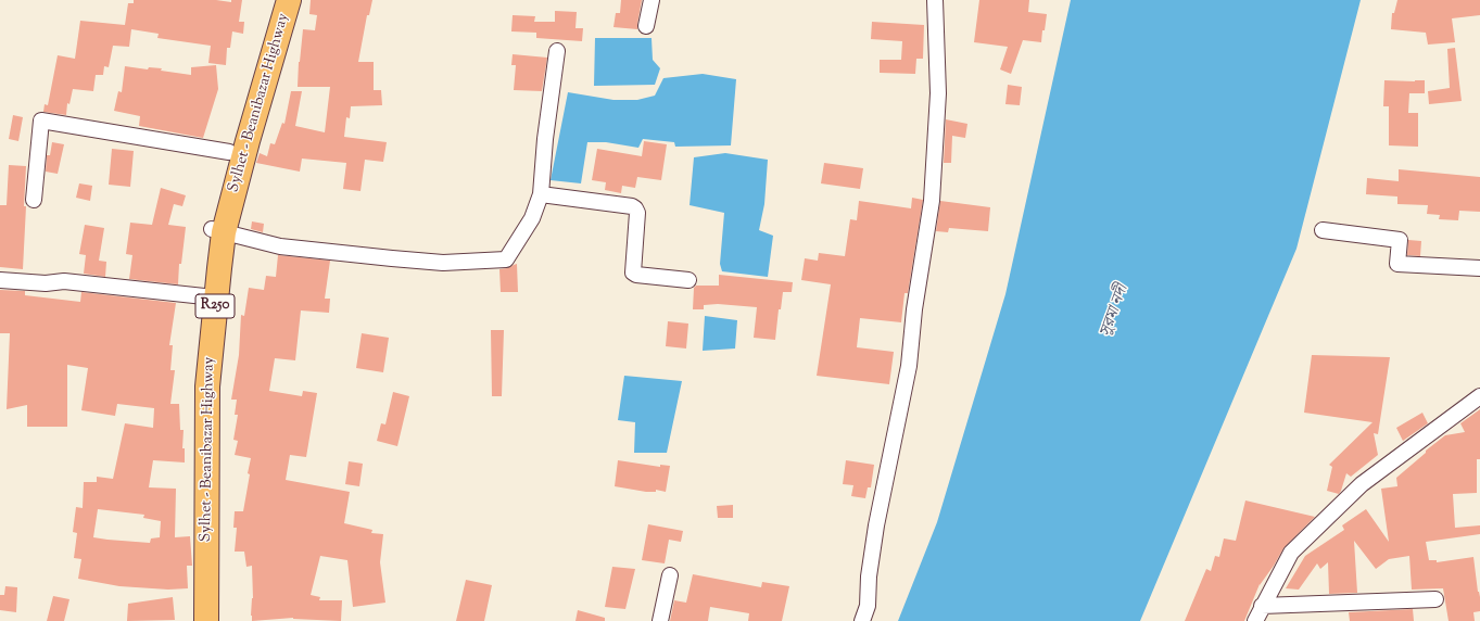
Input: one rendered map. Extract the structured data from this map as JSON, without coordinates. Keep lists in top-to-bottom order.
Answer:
{
  "streets": {
    "main road": ["Sylhet - Beanibazar Highway", "R250"]
  },
  "water": ["সুরমা নদী"]
}
